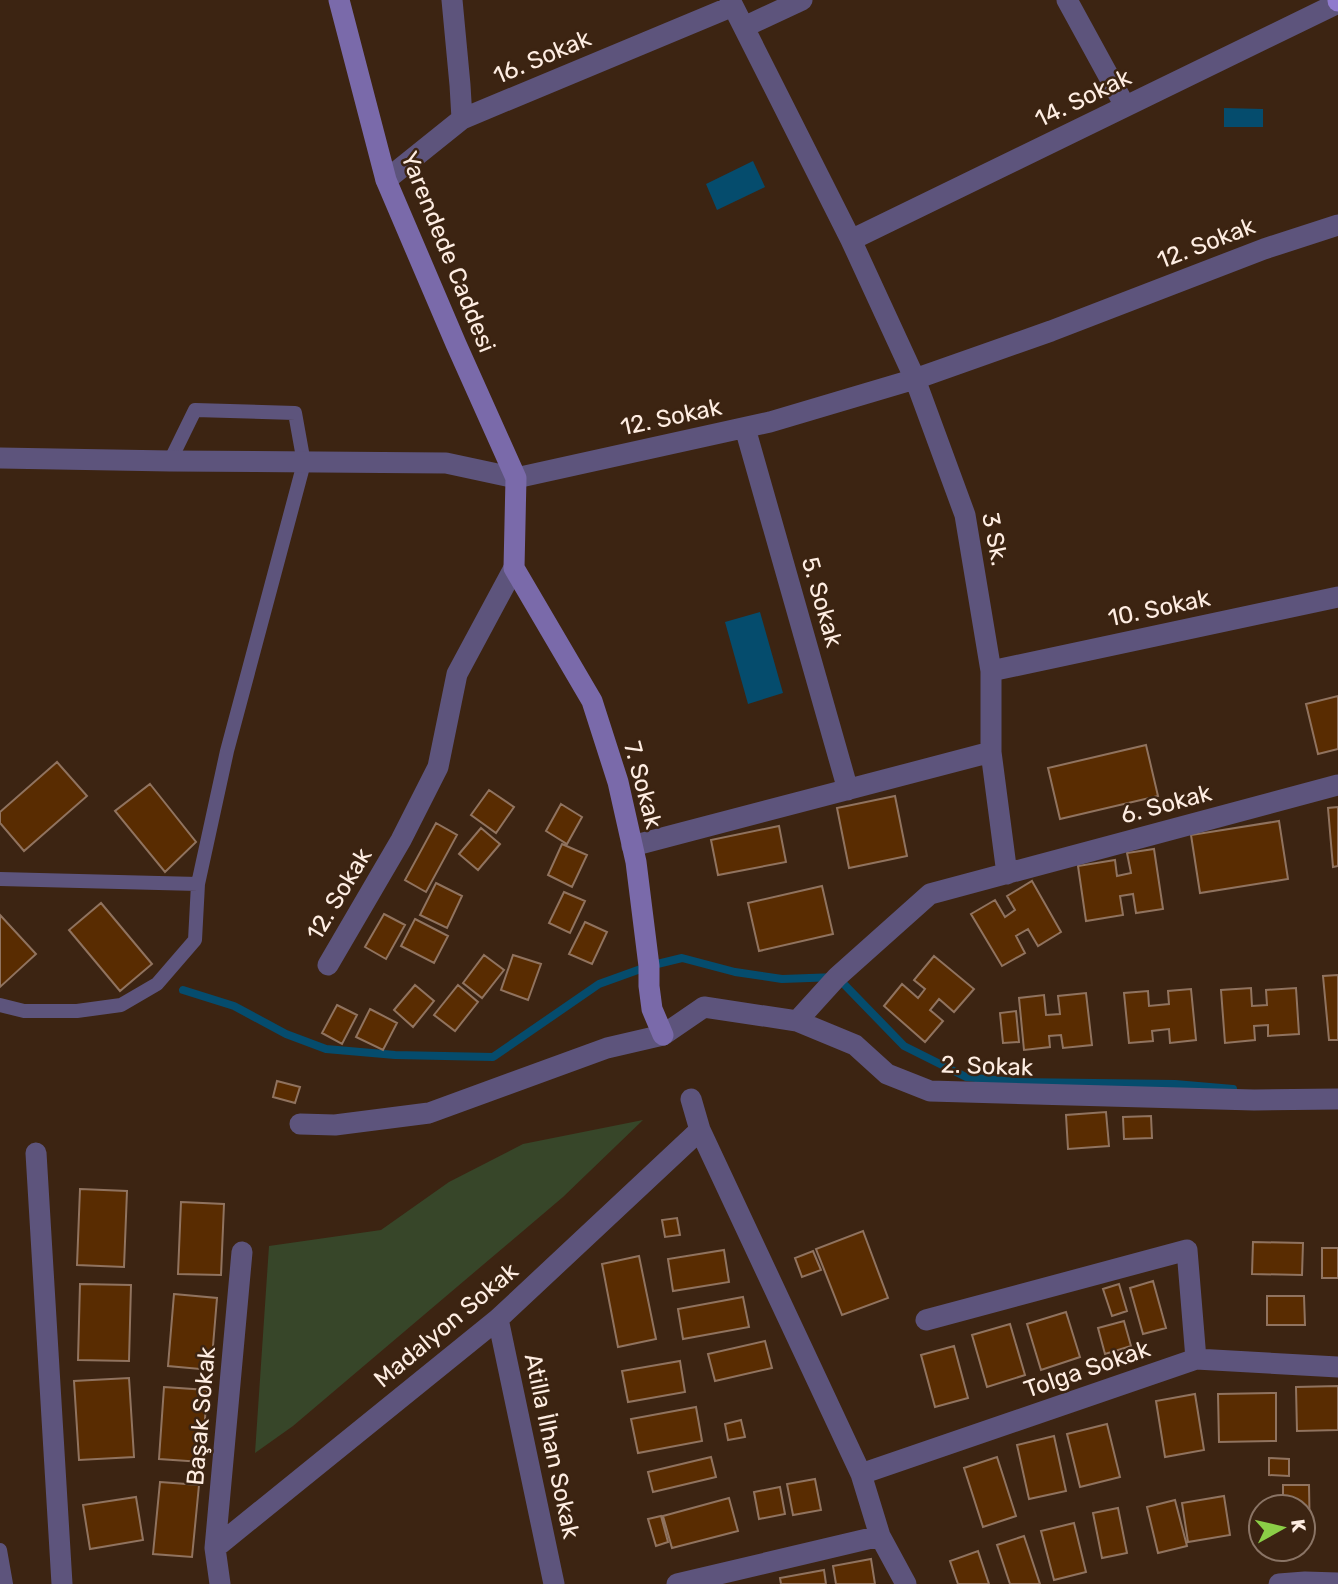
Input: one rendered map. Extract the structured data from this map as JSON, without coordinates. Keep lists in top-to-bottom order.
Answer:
{
  "streets": {
    "street": [
      "16. Sokak",
      "14. Sokak",
      "12. Sokak",
      "Yarendede Caddesi",
      "3 Sk.",
      "5. Sokak",
      "10. Sokak",
      "7. Sokak",
      "6. Sokak",
      "2. Sokak",
      "Madalyon Sokak",
      "Tolga Sokak",
      "Başak Sokak",
      "Atilla İlhan Sokak"
    ]
  },
  "crossings": [
    ["16. Sokak", "Yarendede Caddesi"],
    ["16. Sokak", "3 Sk."],
    ["14. Sokak", "3 Sk."],
    ["12. Sokak", "Yarendede Caddesi"],
    ["12. Sokak", "3 Sk."],
    ["12. Sokak", "5. Sokak"],
    ["12. Sokak", "7. Sokak"],
    ["3 Sk.", "10. Sokak"],
    ["3 Sk.", "6. Sokak"],
    ["7. Sokak", "2. Sokak"],
    ["Madalyon Sokak", "Başak Sokak"],
    ["Madalyon Sokak", "Atilla İlhan Sokak"]
  ],
  "north": "right"
}
